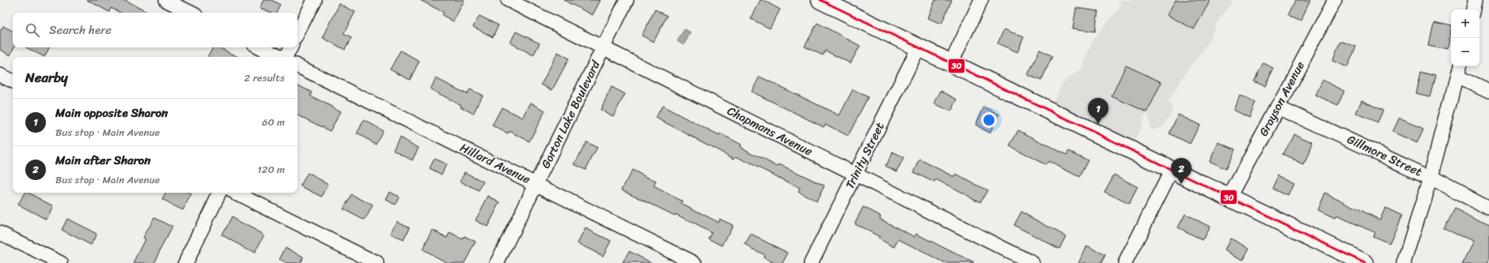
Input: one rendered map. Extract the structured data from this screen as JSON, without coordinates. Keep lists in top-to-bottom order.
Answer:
{
  "streets": {
    "street": [
      "Grayson Avenue",
      "Gorton Lake Boulevard",
      "Chapmans Avenue",
      "Trinity Street",
      "Gillmore Street",
      "Hillard Avenue"
    ]
  },
  "crossings": [
    ["Grayson Avenue", "Gillmore Street"],
    ["Gorton Lake Boulevard", "Chapmans Avenue"],
    ["Gorton Lake Boulevard", "Hillard Avenue"],
    ["Chapmans Avenue", "Trinity Street"]
  ],
  "lines": ["transit line 30"],
  "page": {
    "map_buttons": ["+", "−"],
    "search": "Search here",
    "heading": ["Nearby", "2 results"],
    "pins": ["1", "2"],
    "list": [
      {
        "mark": "1",
        "name": "Main opposite Sharon",
        "note": "Bus stop · Main Avenue",
        "value": "60 m"
      },
      {
        "mark": "2",
        "name": "Main after Sharon",
        "note": "Bus stop · Main Avenue",
        "value": "120 m"
      }
    ]
  }
}
